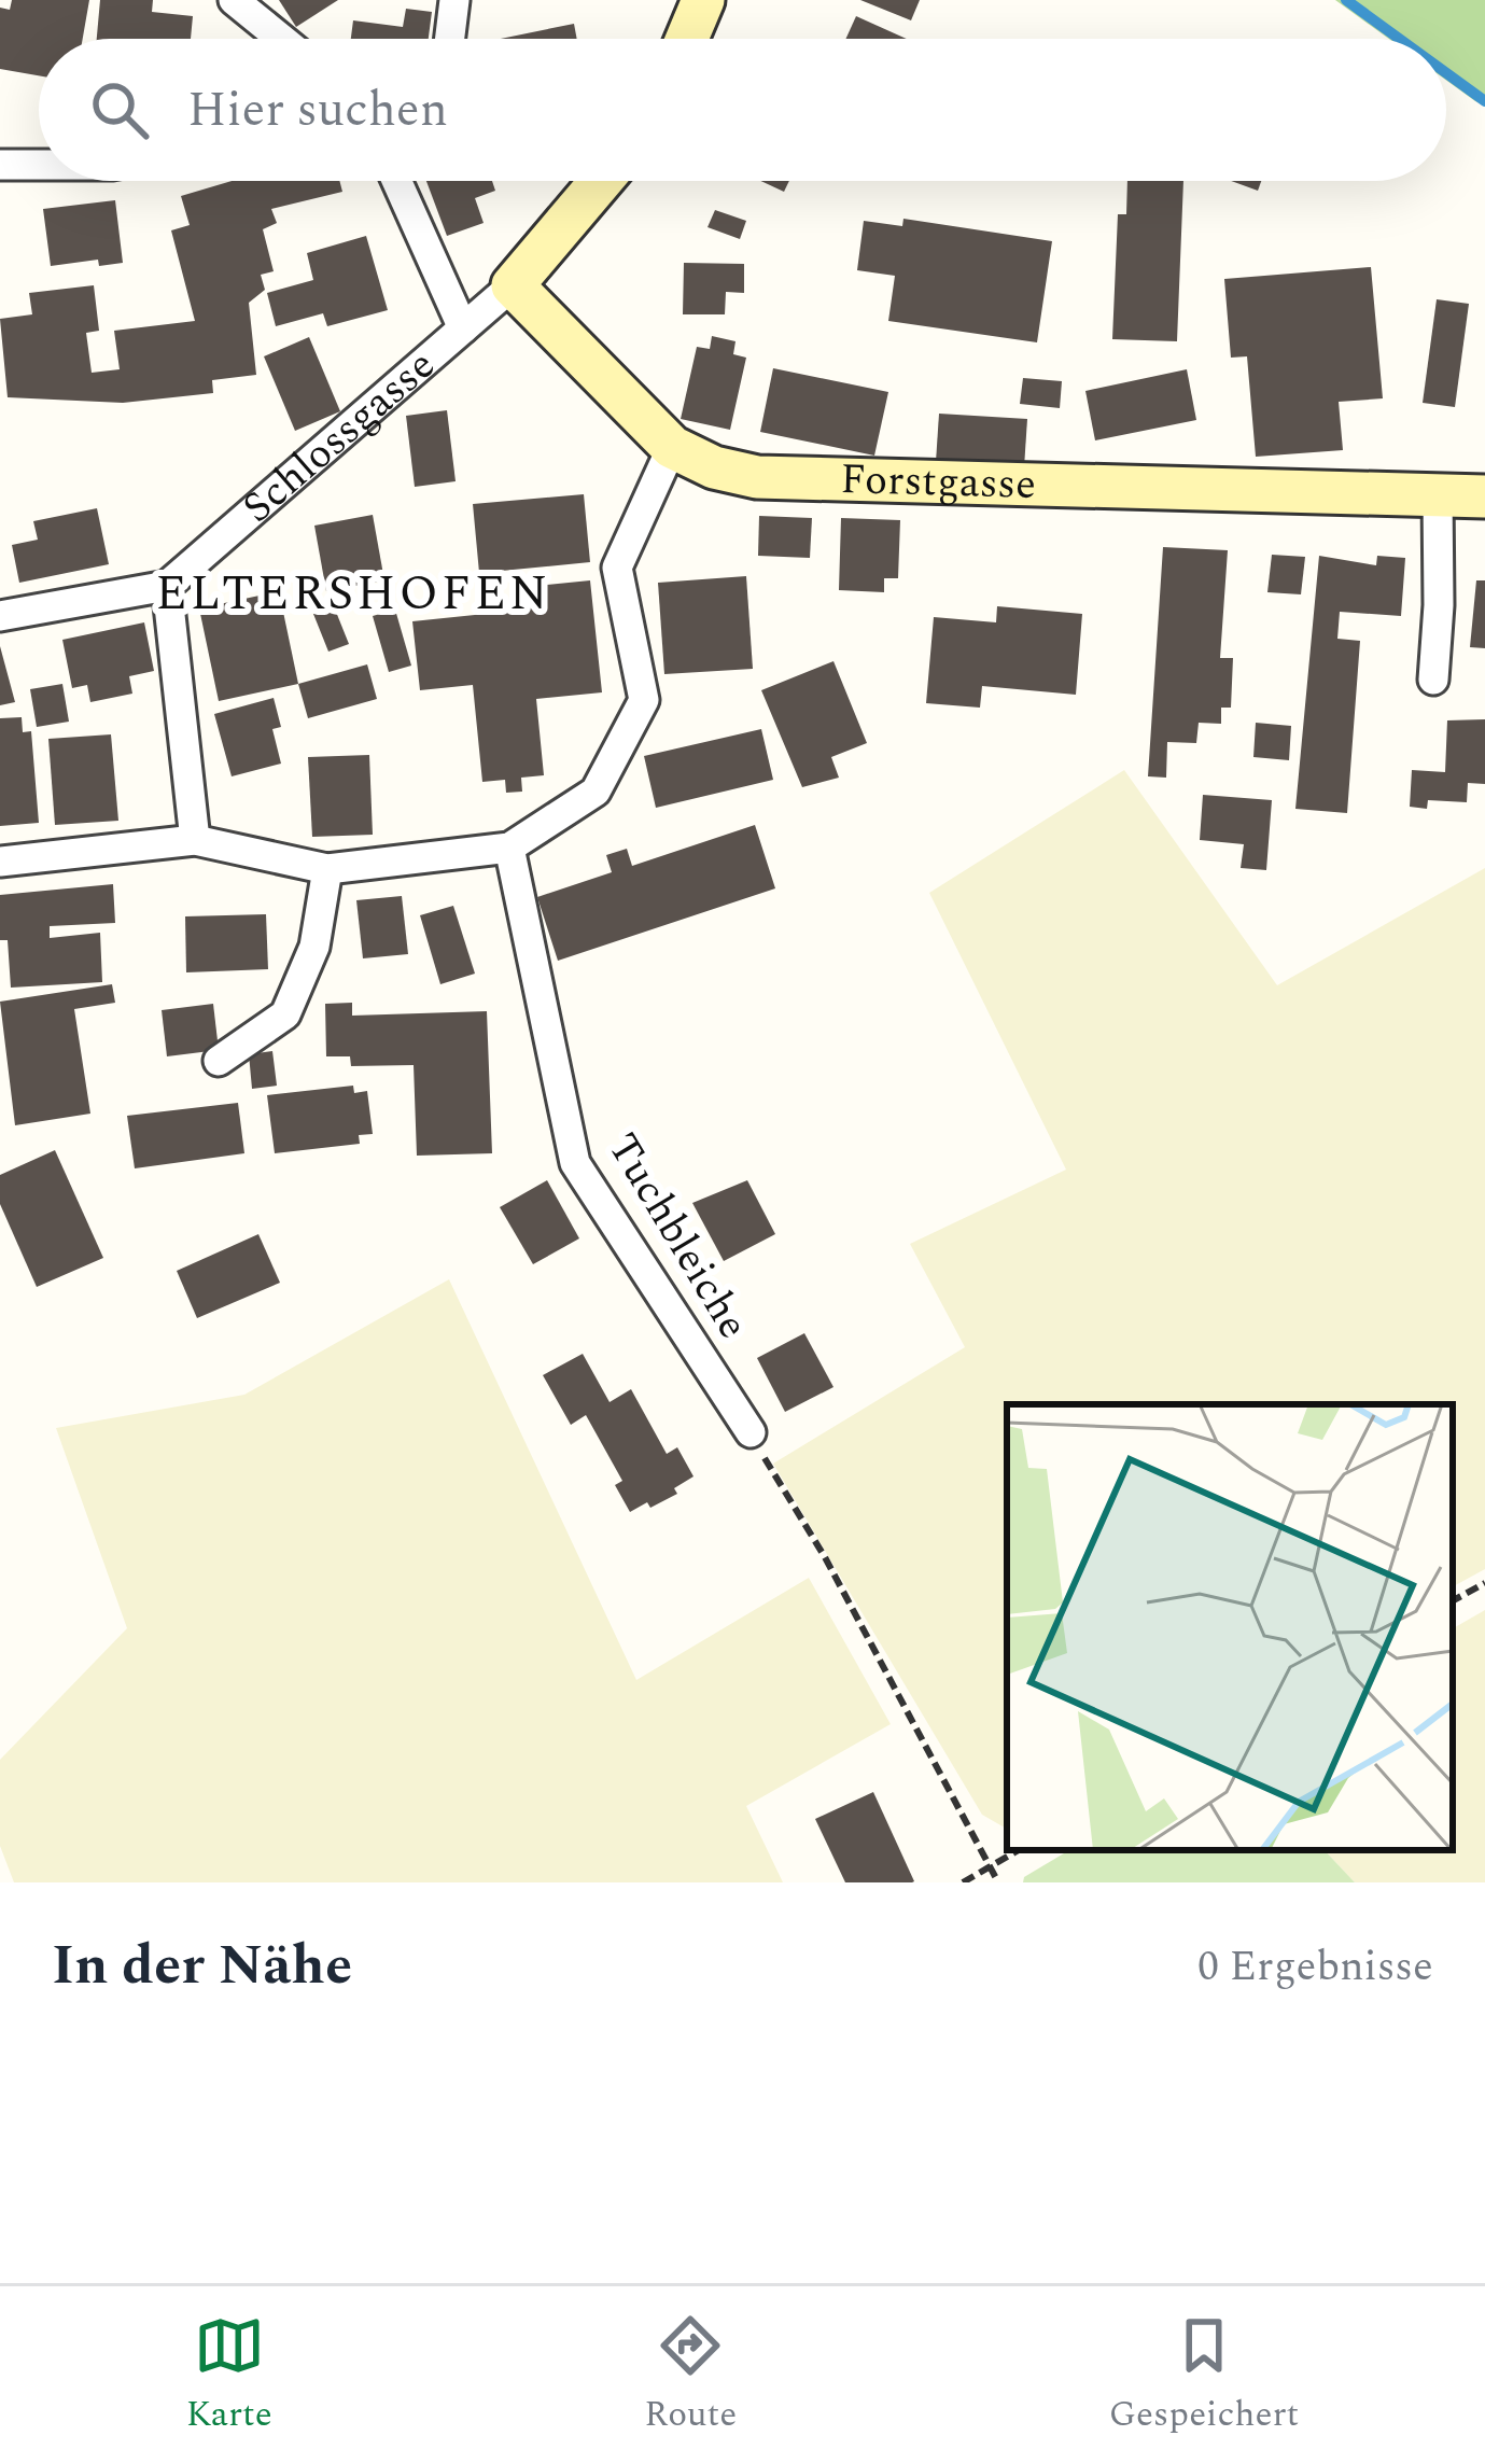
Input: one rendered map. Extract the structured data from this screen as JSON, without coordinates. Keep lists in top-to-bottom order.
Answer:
{
  "streets": {
    "street": ["Schlossgasse", "Forstgasse", "Tuchbleiche"]
  },
  "crossings": [
    ["Schlossgasse", "Forstgasse"]
  ],
  "districts": ["ELTERSHOFEN"],
  "page": {
    "search": "Hier suchen",
    "heading": ["In der Nähe", "0 Ergebnisse"],
    "nav": ["Karte", "Route", "Gespeichert"]
  }
}
